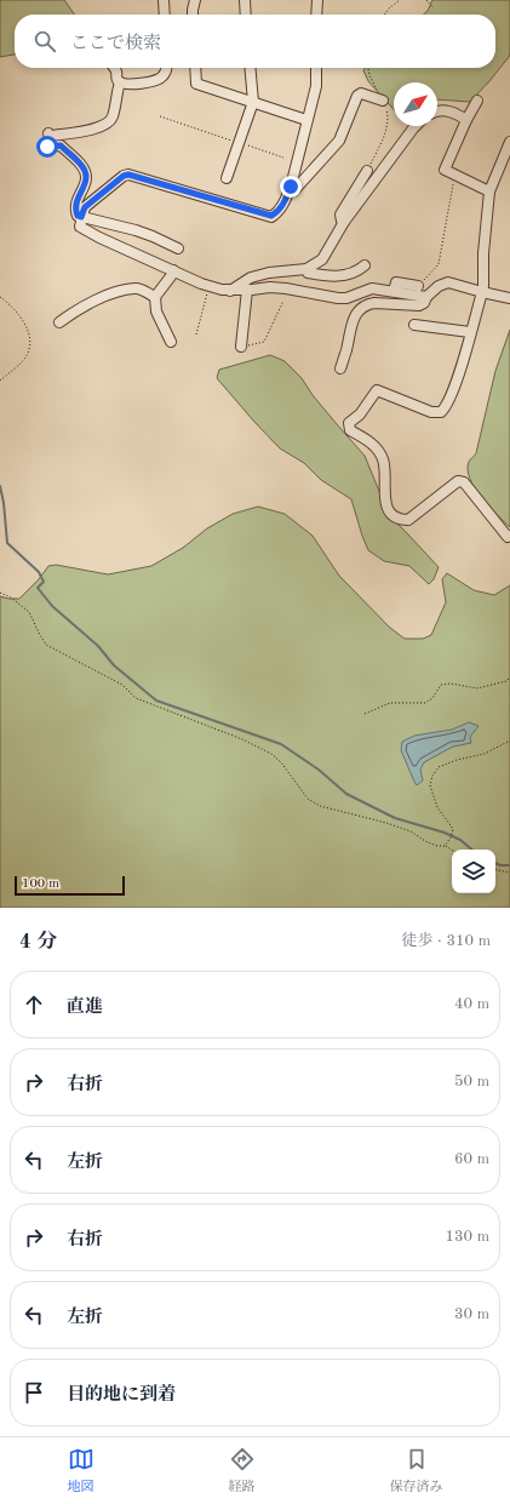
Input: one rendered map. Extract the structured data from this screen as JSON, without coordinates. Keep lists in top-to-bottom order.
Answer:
{
  "scale_bar": "100 m",
  "north": "top right",
  "page": {
    "search": "ここで検索",
    "scale": "100 m",
    "heading": ["4 分", "徒歩 · 310 m"],
    "list": [
      ["直進", "40 m"],
      ["右折", "50 m"],
      ["左折", "60 m"],
      ["右折", "130 m"],
      ["左折", "30 m"],
      "目的地に到着"
    ],
    "nav": ["地図", "経路", "保存済み"]
  }
}
